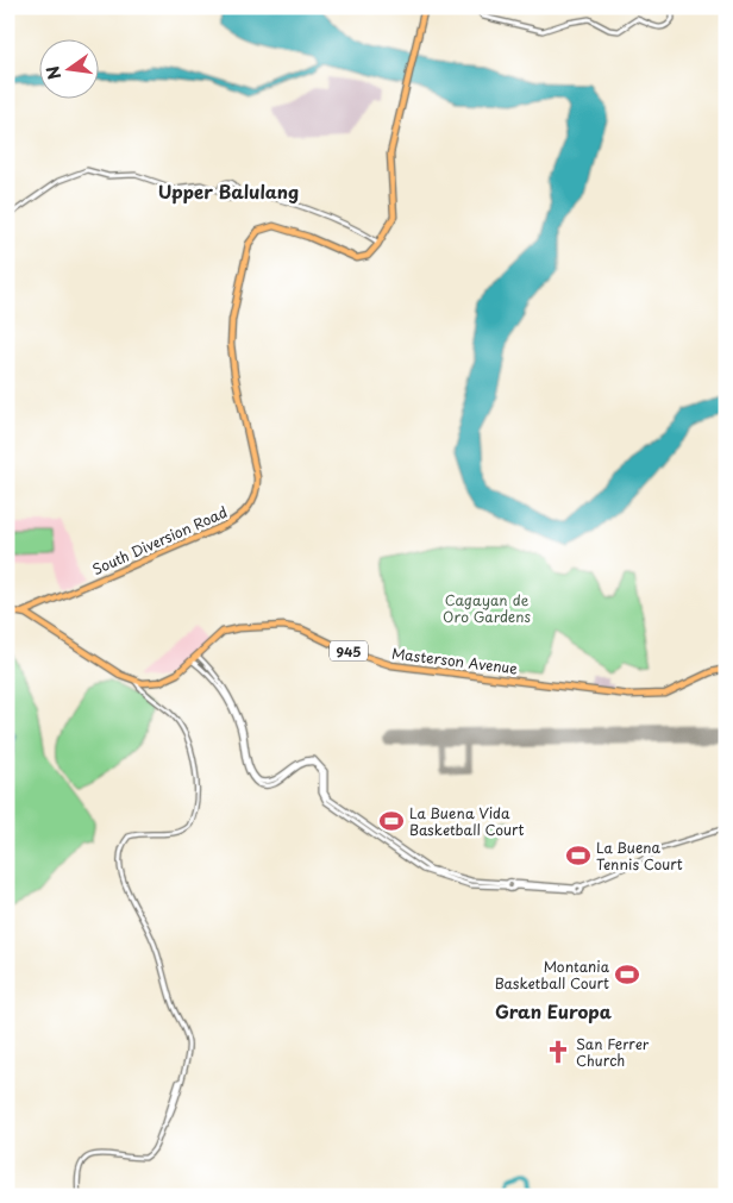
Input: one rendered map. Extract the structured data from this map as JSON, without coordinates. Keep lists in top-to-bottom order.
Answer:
{
  "streets": {
    "main road": ["South Diversion Road", "945", "Masterson Avenue"]
  },
  "districts": ["Upper Balulang", "Gran Europa"],
  "parks": ["Cagayan de Oro Gardens"],
  "places": {
    "sports": ["La Buena Vida Basketball Court", "La Buena Tennis Court", "Montania Basketball Court"],
    "church": ["San Ferrer Church"]
  },
  "north": "left"
}
